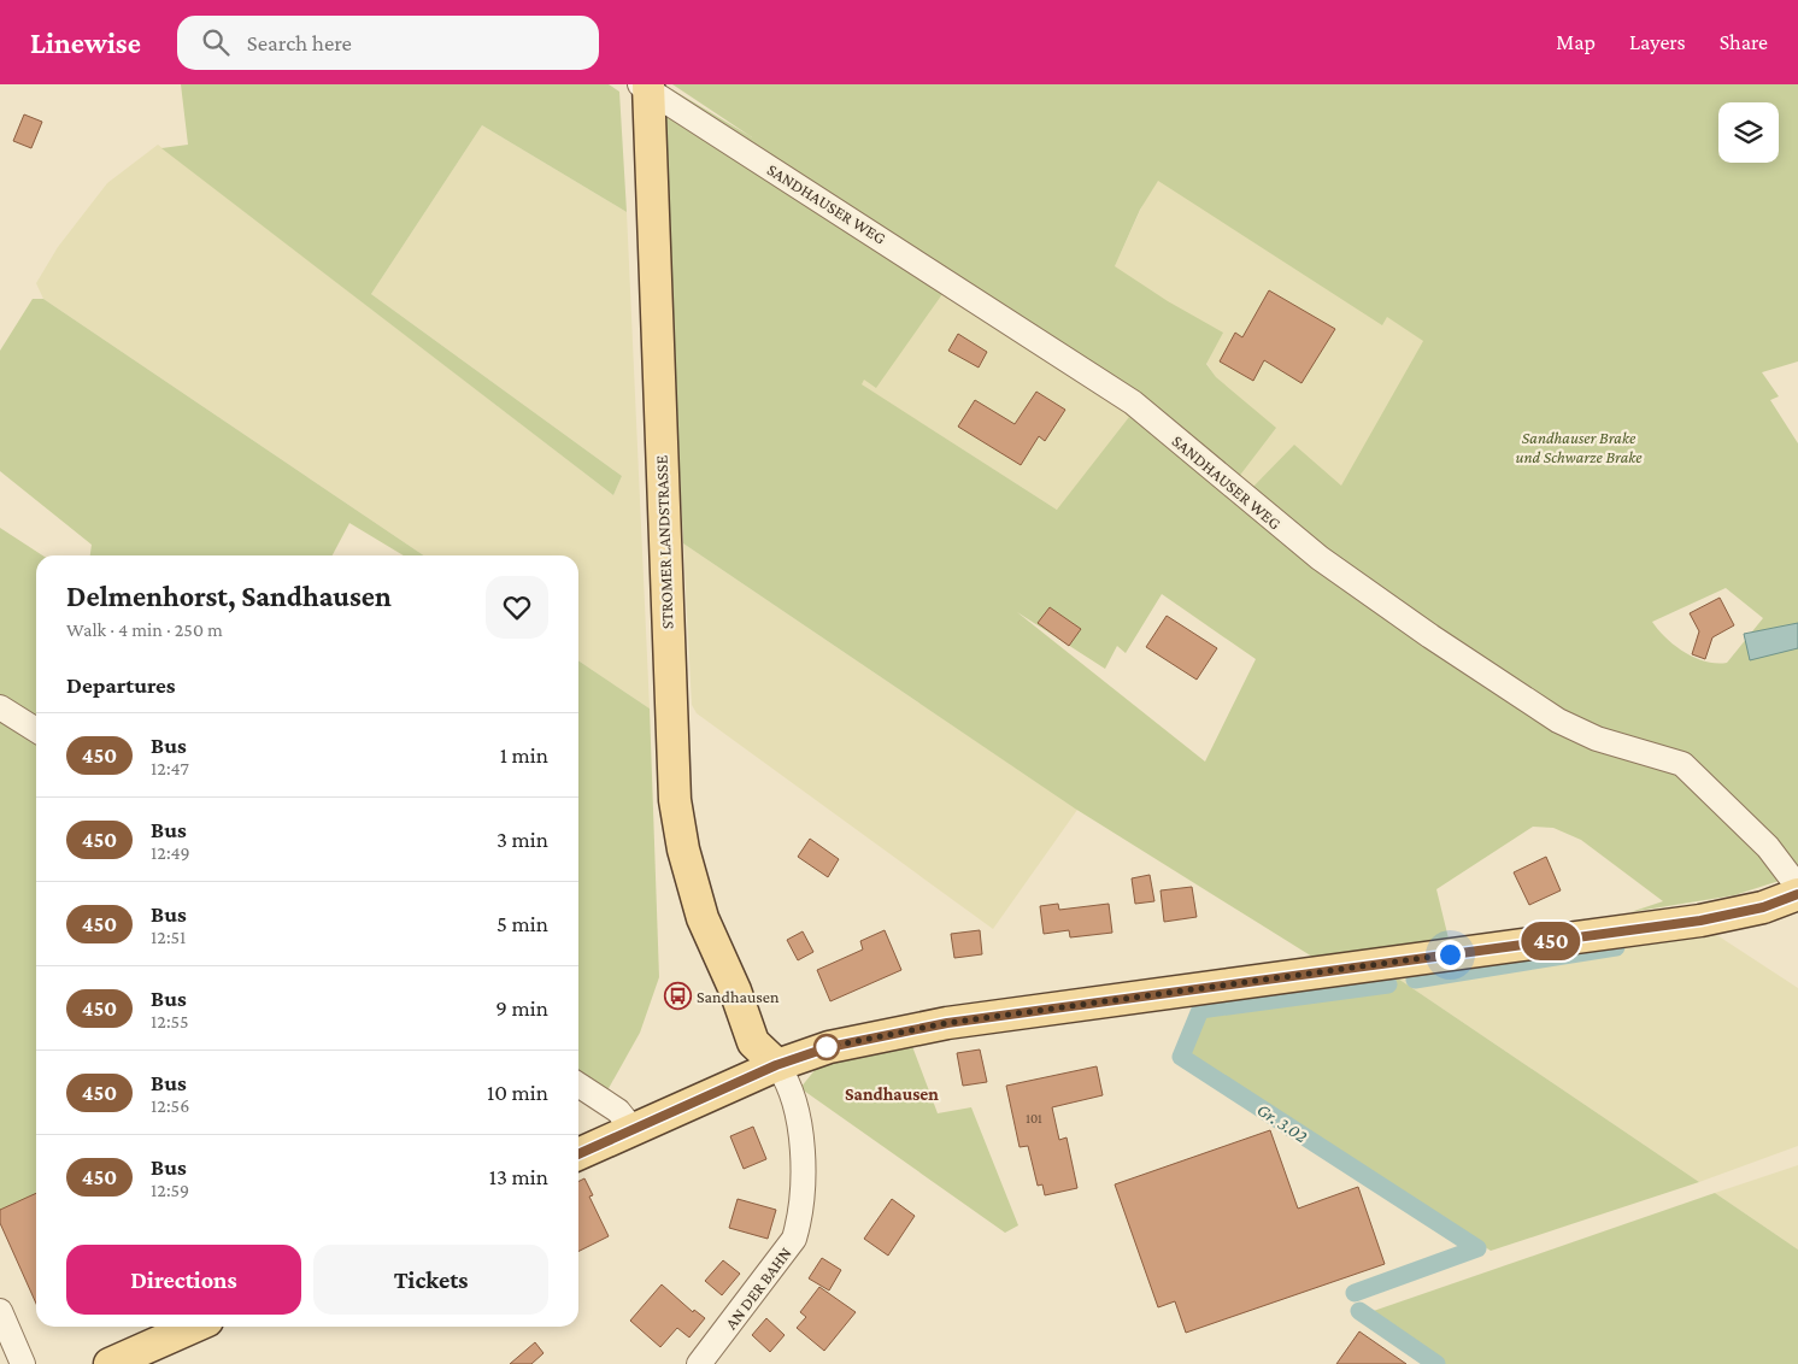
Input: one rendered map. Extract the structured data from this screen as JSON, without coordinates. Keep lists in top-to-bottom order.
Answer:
{
  "streets": {
    "main road": ["STROMER LANDSTRASSE"],
    "street": ["SANDHAUSER WEG", "AN DER BAHN"]
  },
  "crossings": [
    ["SANDHAUSER WEG", "STROMER LANDSTRASSE"],
    ["STROMER LANDSTRASSE", "AN DER BAHN"]
  ],
  "districts": ["Sandhausen"],
  "water": ["Gr. 3.02"],
  "parks": ["Sandhauser Brake und Schwarze Brake"],
  "places": {
    "bus stop": ["Sandhausen"]
  },
  "lines": ["bus line 450"],
  "house_numbers": ["101"],
  "page": {
    "header": "Linewise",
    "search": "Search here",
    "nav": ["Map", "Layers", "Share"],
    "on_map": "450",
    "heading": [
      ["Delmenhorst, Sandhausen", "Walk · 4 min · 250 m"],
      "Departures"
    ],
    "list": [
      {
        "mark": "450",
        "name": "Bus",
        "note": "12:47",
        "value": "1 min"
      },
      {
        "mark": "450",
        "name": "Bus",
        "note": "12:49",
        "value": "3 min"
      },
      {
        "mark": "450",
        "name": "Bus",
        "note": "12:51",
        "value": "5 min"
      },
      {
        "mark": "450",
        "name": "Bus",
        "note": "12:55",
        "value": "9 min"
      },
      {
        "mark": "450",
        "name": "Bus",
        "note": "12:56",
        "value": "10 min"
      },
      {
        "mark": "450",
        "name": "Bus",
        "note": "12:59",
        "value": "13 min"
      }
    ],
    "buttons": ["Directions", "Tickets"]
  }
}
